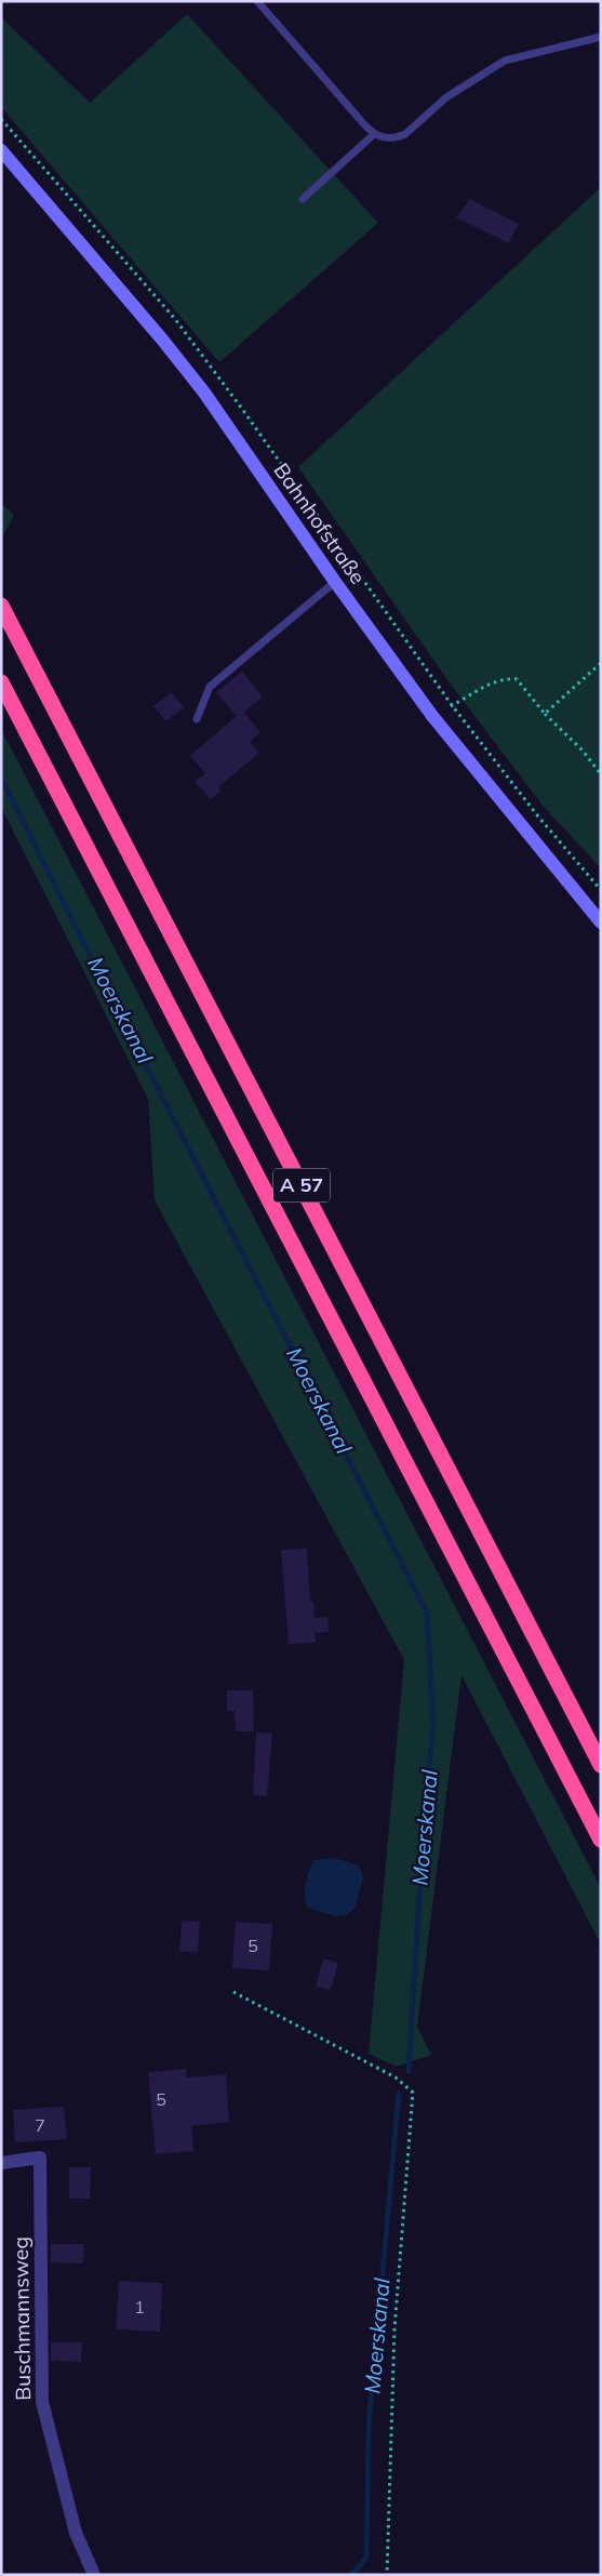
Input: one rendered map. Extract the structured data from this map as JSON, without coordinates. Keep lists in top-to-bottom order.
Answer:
{
  "streets": {
    "highway": ["A 57"],
    "main road": ["Bahnhofstraße"],
    "street": ["Buschmannsweg"]
  },
  "water": ["Moerskanal"],
  "house_numbers": [
    "5",
    "5",
    "7",
    "1"
  ]
}
